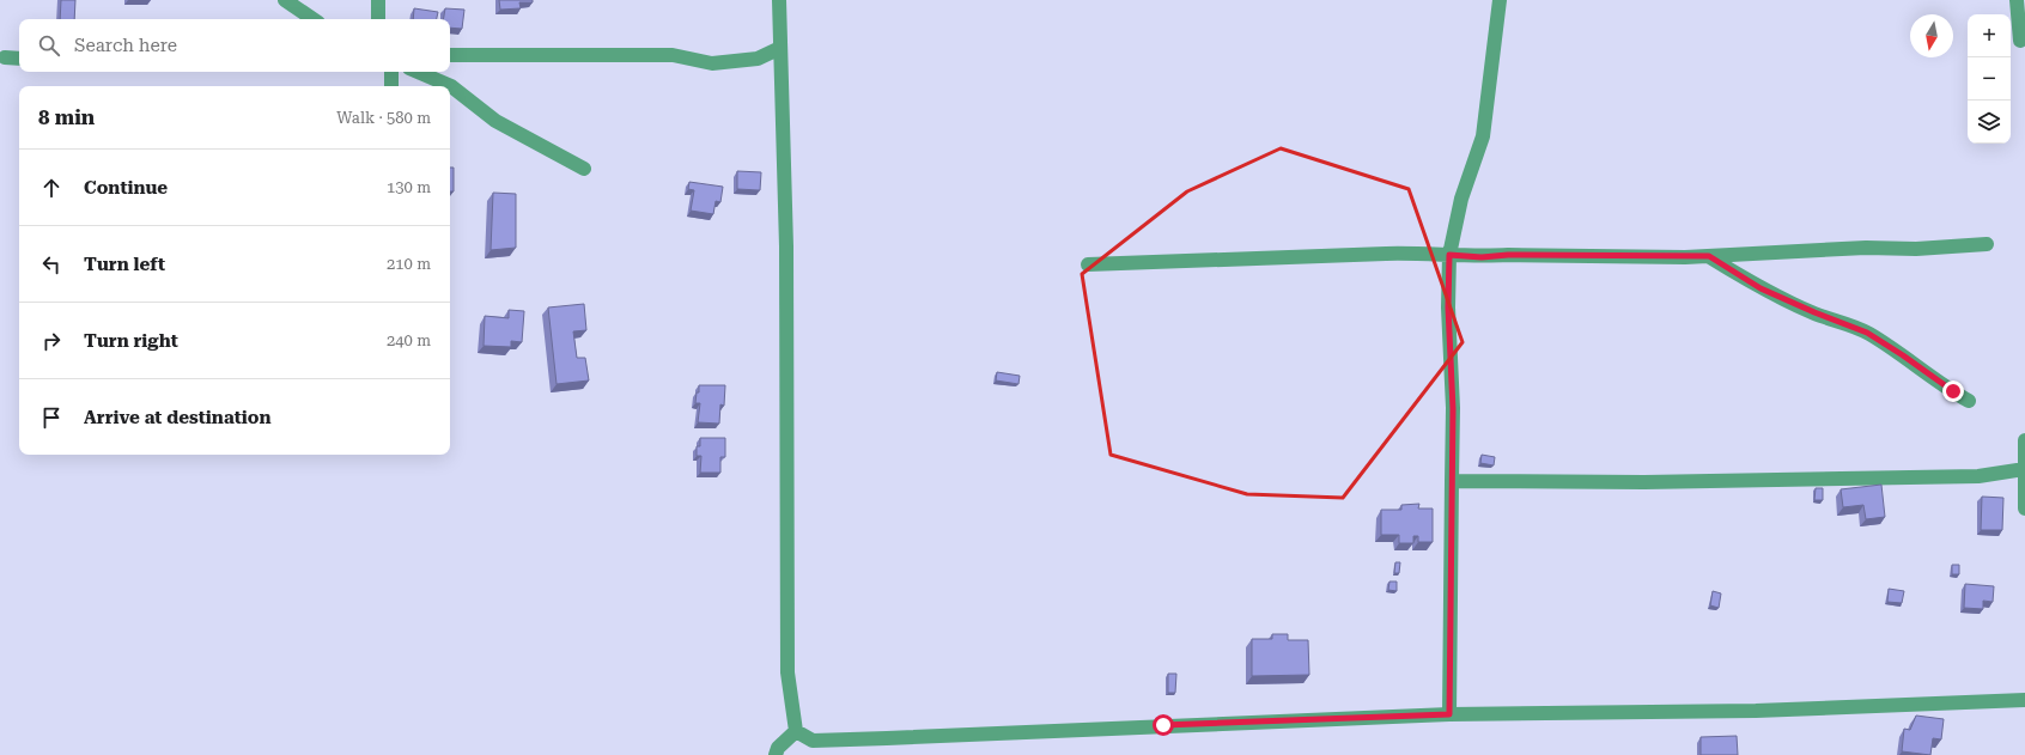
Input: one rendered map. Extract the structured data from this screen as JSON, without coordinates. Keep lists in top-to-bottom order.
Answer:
{
  "north": "bottom",
  "page": {
    "map_buttons": ["+", "−"],
    "search": "Search here",
    "heading": ["8 min", "Walk · 580 m"],
    "list": [
      ["Continue", "130 m"],
      ["Turn left", "210 m"],
      ["Turn right", "240 m"],
      "Arrive at destination"
    ]
  }
}
